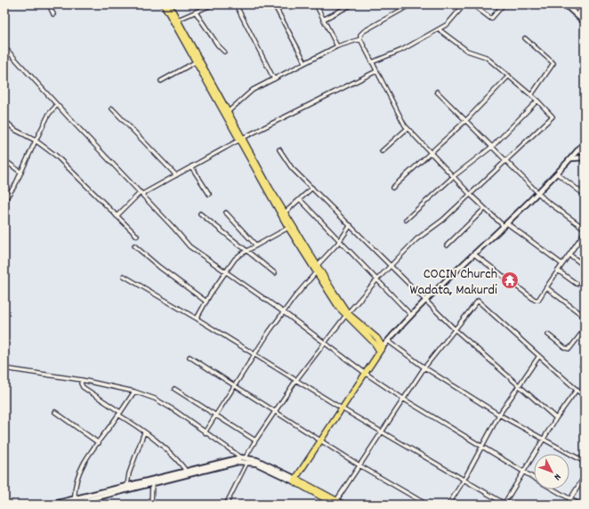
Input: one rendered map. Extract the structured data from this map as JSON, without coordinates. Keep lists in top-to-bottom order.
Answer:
{
  "places": {
    "temple": ["COCIN Church Wadata, Makurdi"]
  },
  "north": "bottom right"
}
